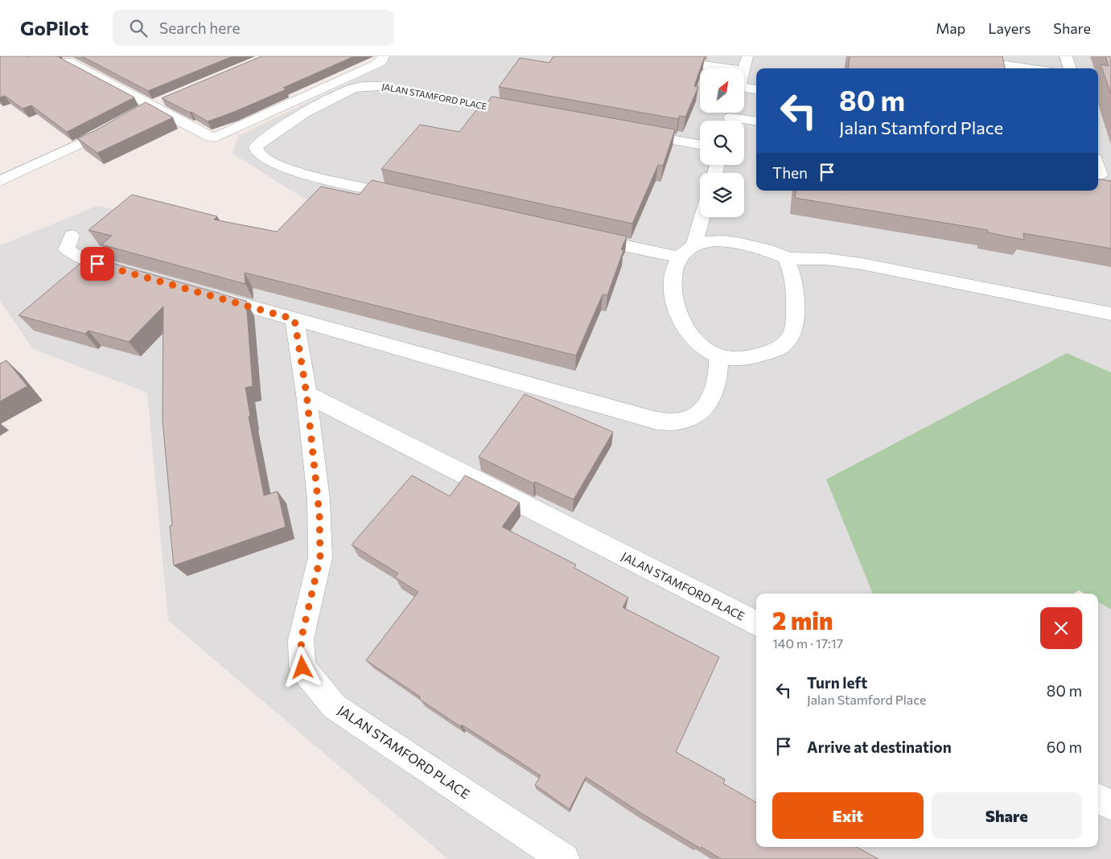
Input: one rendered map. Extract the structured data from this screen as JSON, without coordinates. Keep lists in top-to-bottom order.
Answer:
{
  "streets": {
    "street": ["JALAN STAMFORD PLACE"]
  },
  "north": "top right",
  "page": {
    "header": "GoPilot",
    "search": "Search here",
    "nav": ["Map", "Layers", "Share"],
    "turn": ["80 m", "Jalan Stamford Place"],
    "then": "Then",
    "heading": ["2 min", "140 m · 17:17"],
    "list": [
      {
        "name": "Turn left",
        "note": "Jalan Stamford Place",
        "value": "80 m"
      },
      {
        "name": "Arrive at destination",
        "value": "60 m"
      }
    ],
    "buttons": ["Exit", "Share"]
  }
}
